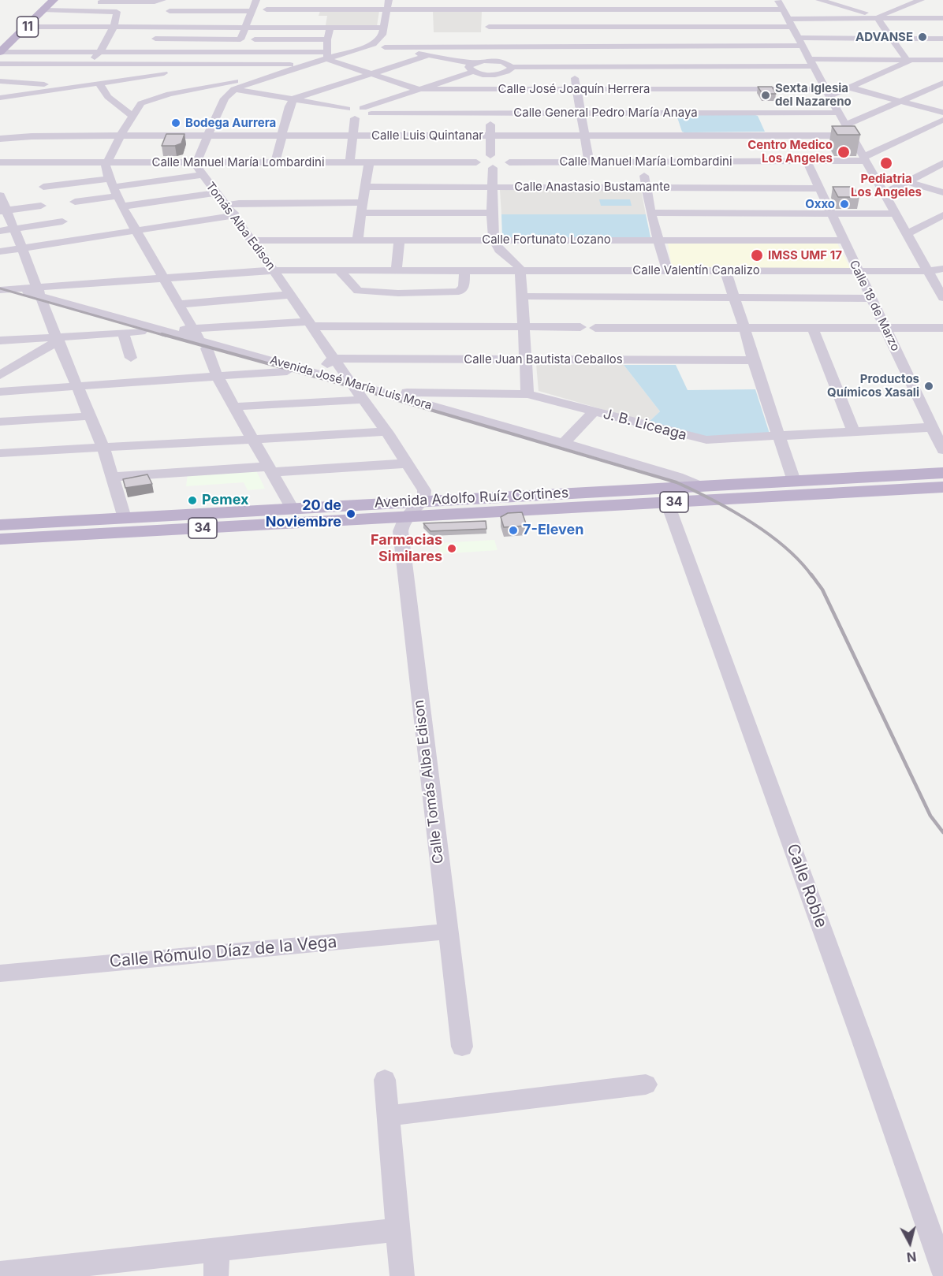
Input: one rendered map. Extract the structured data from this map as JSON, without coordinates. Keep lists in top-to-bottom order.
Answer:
{
  "streets": {
    "main road": ["11", "Avenida Adolfo Ruíz Cortines", "34"],
    "street": [
      "Calle José Joaquín Herrera",
      "Calle General Pedro María Anaya",
      "Calle Luis Quintanar",
      "Calle Manuel María Lombardini",
      "Calle Anastasio Bustamante",
      "Tomás Alba Edison",
      "Calle Fortunato Lozano",
      "Calle Valentín Canalizo",
      "Calle 18 de Marzo",
      "Calle Juan Bautista Ceballos",
      "Avenida José María Luis Mora",
      "J. B. Liceaga",
      "Calle Tomás Alba Edison",
      "Calle Roble",
      "Calle Rómulo Díaz de la Vega"
    ]
  },
  "crossings": [
    ["Calle José Joaquín Herrera", "Calle General Pedro María Anaya"],
    ["Calle José Joaquín Herrera", "Calle Luis Quintanar"],
    ["Calle José Joaquín Herrera", "Calle Manuel María Lombardini"],
    ["Calle General Pedro María Anaya", "Calle Luis Quintanar"],
    ["Calle General Pedro María Anaya", "Calle Manuel María Lombardini"],
    ["Calle Luis Quintanar", "Calle Manuel María Lombardini"],
    ["Calle Manuel María Lombardini", "Tomás Alba Edison"],
    ["Calle Manuel María Lombardini", "Calle 18 de Marzo"],
    ["Calle Anastasio Bustamante", "Calle 18 de Marzo"],
    ["Tomás Alba Edison", "Calle Fortunato Lozano"],
    ["Tomás Alba Edison", "Calle Valentín Canalizo"],
    ["Tomás Alba Edison", "Calle Juan Bautista Ceballos"],
    ["Tomás Alba Edison", "Avenida José María Luis Mora"],
    ["Tomás Alba Edison", "Avenida Adolfo Ruíz Cortines"],
    ["Calle Fortunato Lozano", "Calle 18 de Marzo"],
    ["Calle Valentín Canalizo", "Calle 18 de Marzo"],
    ["Calle Valentín Canalizo", "Avenida José María Luis Mora"],
    ["Calle 18 de Marzo", "J. B. Liceaga"],
    ["Avenida José María Luis Mora", "J. B. Liceaga"],
    ["Avenida José María Luis Mora", "Avenida Adolfo Ruíz Cortines"],
    ["Avenida José María Luis Mora", "Calle Roble"],
    ["Avenida Adolfo Ruíz Cortines", "Calle Tomás Alba Edison"],
    ["Avenida Adolfo Ruíz Cortines", "Calle Roble"],
    ["Calle Tomás Alba Edison", "Calle Rómulo Díaz de la Vega"]
  ],
  "places": [
    "ADVANSE",
    "Sexta Iglesia del Nazareno",
    "Bodega Aurrera",
    "Centro Medico Los Angeles",
    "Pediatria Los Angeles",
    "Oxxo",
    "IMSS UMF 17",
    "Productos Químicos Xasali",
    "Pemex",
    "20 de Noviembre",
    "7-Eleven",
    "Farmacias Similares"
  ],
  "north": "bottom"
}
